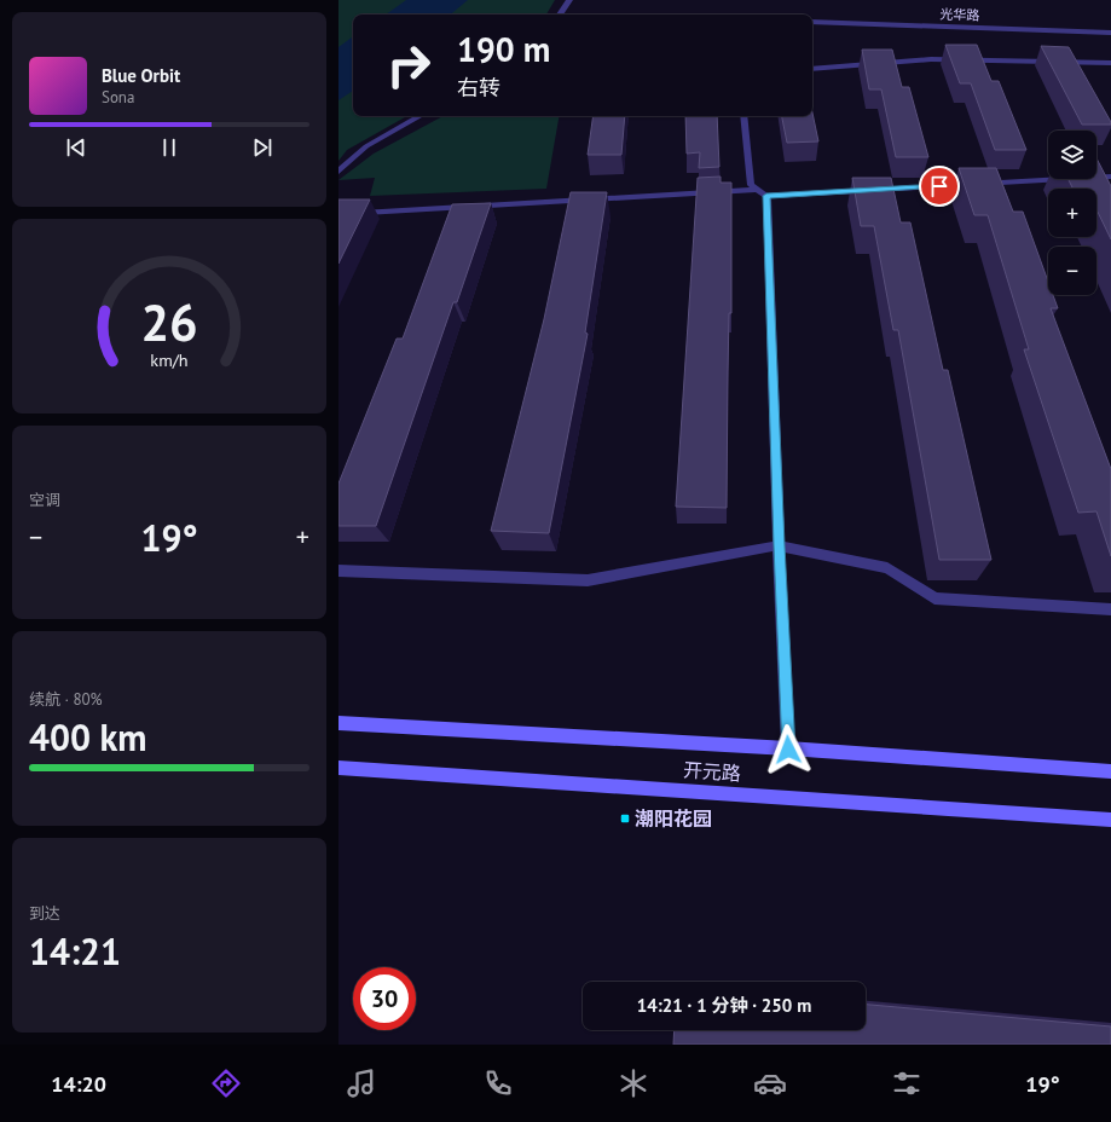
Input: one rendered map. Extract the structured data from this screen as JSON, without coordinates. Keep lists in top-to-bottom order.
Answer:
{
  "streets": {
    "main road": ["开元路"],
    "street": ["光华路"]
  },
  "places": {
    "transit": ["潮阳花园"]
  },
  "page": {
    "turn": ["190 m", "右转"],
    "song": ["Blue Orbit", "Sona"],
    "map_buttons": ["+", "−"],
    "tile": [
      "空调",
      ["续航 · 80%", "400 km"],
      ["到达", "14:21"]
    ],
    "heat": ["−", "19°", "+"],
    "limit": "30",
    "trip": "14:21 · 1 分钟 · 250 m",
    "tabs": ["14:20", "19°"],
    "gauge": ["26", "km/h"]
  }
}
